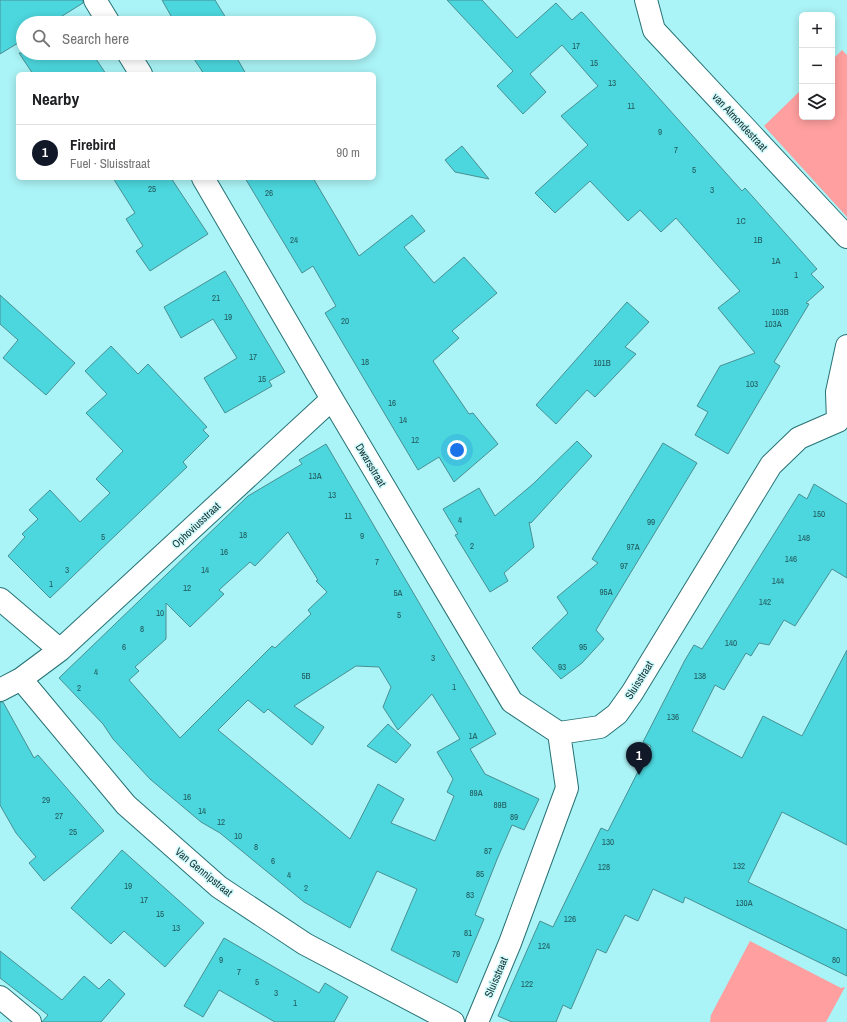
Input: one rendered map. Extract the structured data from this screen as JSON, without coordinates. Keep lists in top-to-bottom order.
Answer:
{
  "streets": {
    "street": [
      "van Almondestraat",
      "Dwarsstraat",
      "Ophoviusstraat",
      "Sluisstraat",
      "Van Gennipstraat"
    ]
  },
  "crossings": [
    ["Dwarsstraat", "Ophoviusstraat"],
    ["Dwarsstraat", "Sluisstraat"],
    ["Ophoviusstraat", "Van Gennipstraat"]
  ],
  "house_numbers": [
    "17",
    "15",
    "13",
    "11",
    "9",
    "7",
    "5",
    "25",
    "3",
    "26",
    "1C",
    "24",
    "1B",
    "1A",
    "1",
    "21",
    "103B",
    "19",
    "20",
    "103A",
    "17",
    "18",
    "101B",
    "15",
    "103",
    "16",
    "14",
    "12",
    "13A",
    "13",
    "150",
    "11",
    "4",
    "99",
    "18",
    "9",
    "5",
    "148",
    "2",
    "97A",
    "16",
    "146",
    "7",
    "97",
    "3",
    "14",
    "144",
    "1",
    "12",
    "95A",
    "5A",
    "142",
    "10",
    "5",
    "8",
    "140",
    "6",
    "95",
    "3",
    "93",
    "4",
    "5B",
    "138",
    "1",
    "2",
    "136",
    "1A",
    "89A",
    "16",
    "29",
    "89B",
    "14",
    "27",
    "89",
    "12",
    "25",
    "10",
    "130",
    "8",
    "87",
    "6",
    "132",
    "128",
    "85",
    "4",
    "19",
    "2",
    "83",
    "17",
    "130A",
    "15",
    "126",
    "13",
    "81",
    "124",
    "79",
    "9",
    "80",
    "7",
    "5",
    "122",
    "3",
    "1"
  ],
  "page": {
    "map_buttons": ["+", "−"],
    "search": "Search here",
    "heading": "Nearby",
    "list": [
      {
        "mark": "1",
        "name": "Firebird",
        "note": "Fuel · Sluisstraat",
        "value": "90 m"
      }
    ],
    "pins": "1"
  }
}
